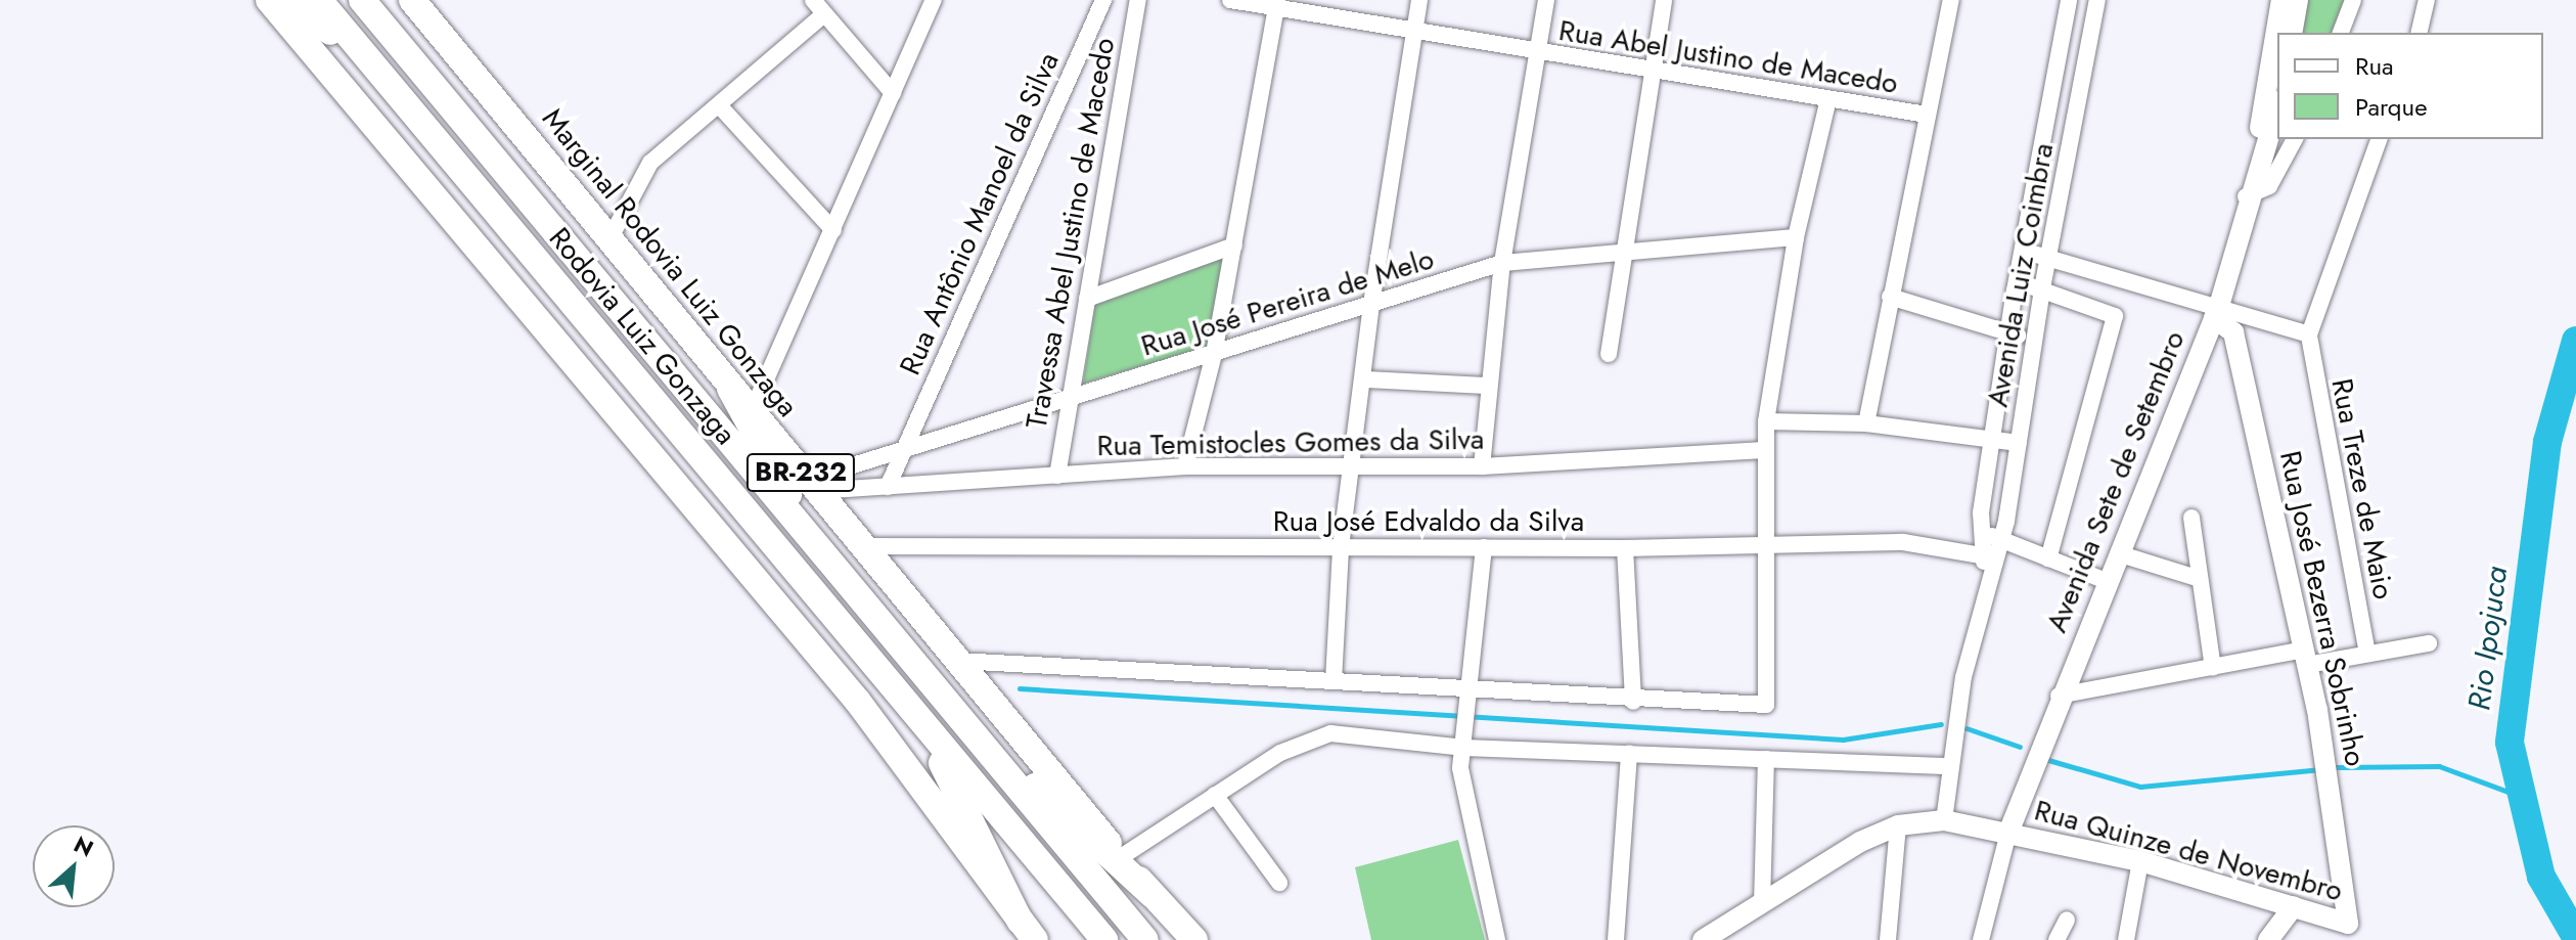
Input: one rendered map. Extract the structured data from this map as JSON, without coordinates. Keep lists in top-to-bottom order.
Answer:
{
  "streets": {
    "main road": ["Marginal Rodovia Luiz Gonzaga", "Rodovia Luiz Gonzaga", "BR-232"],
    "street": [
      "Rua Abel Justino de Macedo",
      "Rua Antônio Manoel da Silva",
      "Travessa Abel Justino de Macedo",
      "Avenida Luiz Coimbra",
      "Rua José Pereira de Melo",
      "Rua Temistocles Gomes da Silva",
      "Avenida Sete de Setembro",
      "Rua Treze de Maio",
      "Rua José Edvaldo da Silva",
      "Rua José Bezerra Sobrinho",
      "Rua Quinze de Novembro"
    ]
  },
  "crossings": [
    ["Rua Antônio Manoel da Silva", "Rua José Pereira de Melo"],
    ["Rua Antônio Manoel da Silva", "Rua Temistocles Gomes da Silva"],
    ["Travessa Abel Justino de Macedo", "Rua José Pereira de Melo"],
    ["Travessa Abel Justino de Macedo", "Rua Temistocles Gomes da Silva"],
    ["Marginal Rodovia Luiz Gonzaga", "Rua José Pereira de Melo"],
    ["Marginal Rodovia Luiz Gonzaga", "Rua Temistocles Gomes da Silva"],
    ["Marginal Rodovia Luiz Gonzaga", "Rua José Edvaldo da Silva"],
    ["Avenida Luiz Coimbra", "Rua José Edvaldo da Silva"],
    ["Avenida Luiz Coimbra", "Rua Quinze de Novembro"],
    ["Rua José Pereira de Melo", "Rua Temistocles Gomes da Silva"],
    ["Avenida Sete de Setembro", "Rua José Bezerra Sobrinho"],
    ["Avenida Sete de Setembro", "Rua Quinze de Novembro"],
    ["Rua José Bezerra Sobrinho", "Rua Quinze de Novembro"]
  ],
  "water": ["Rio Ipojuca"],
  "legend": ["Rua", "Parque"],
  "north": "top right"
}
